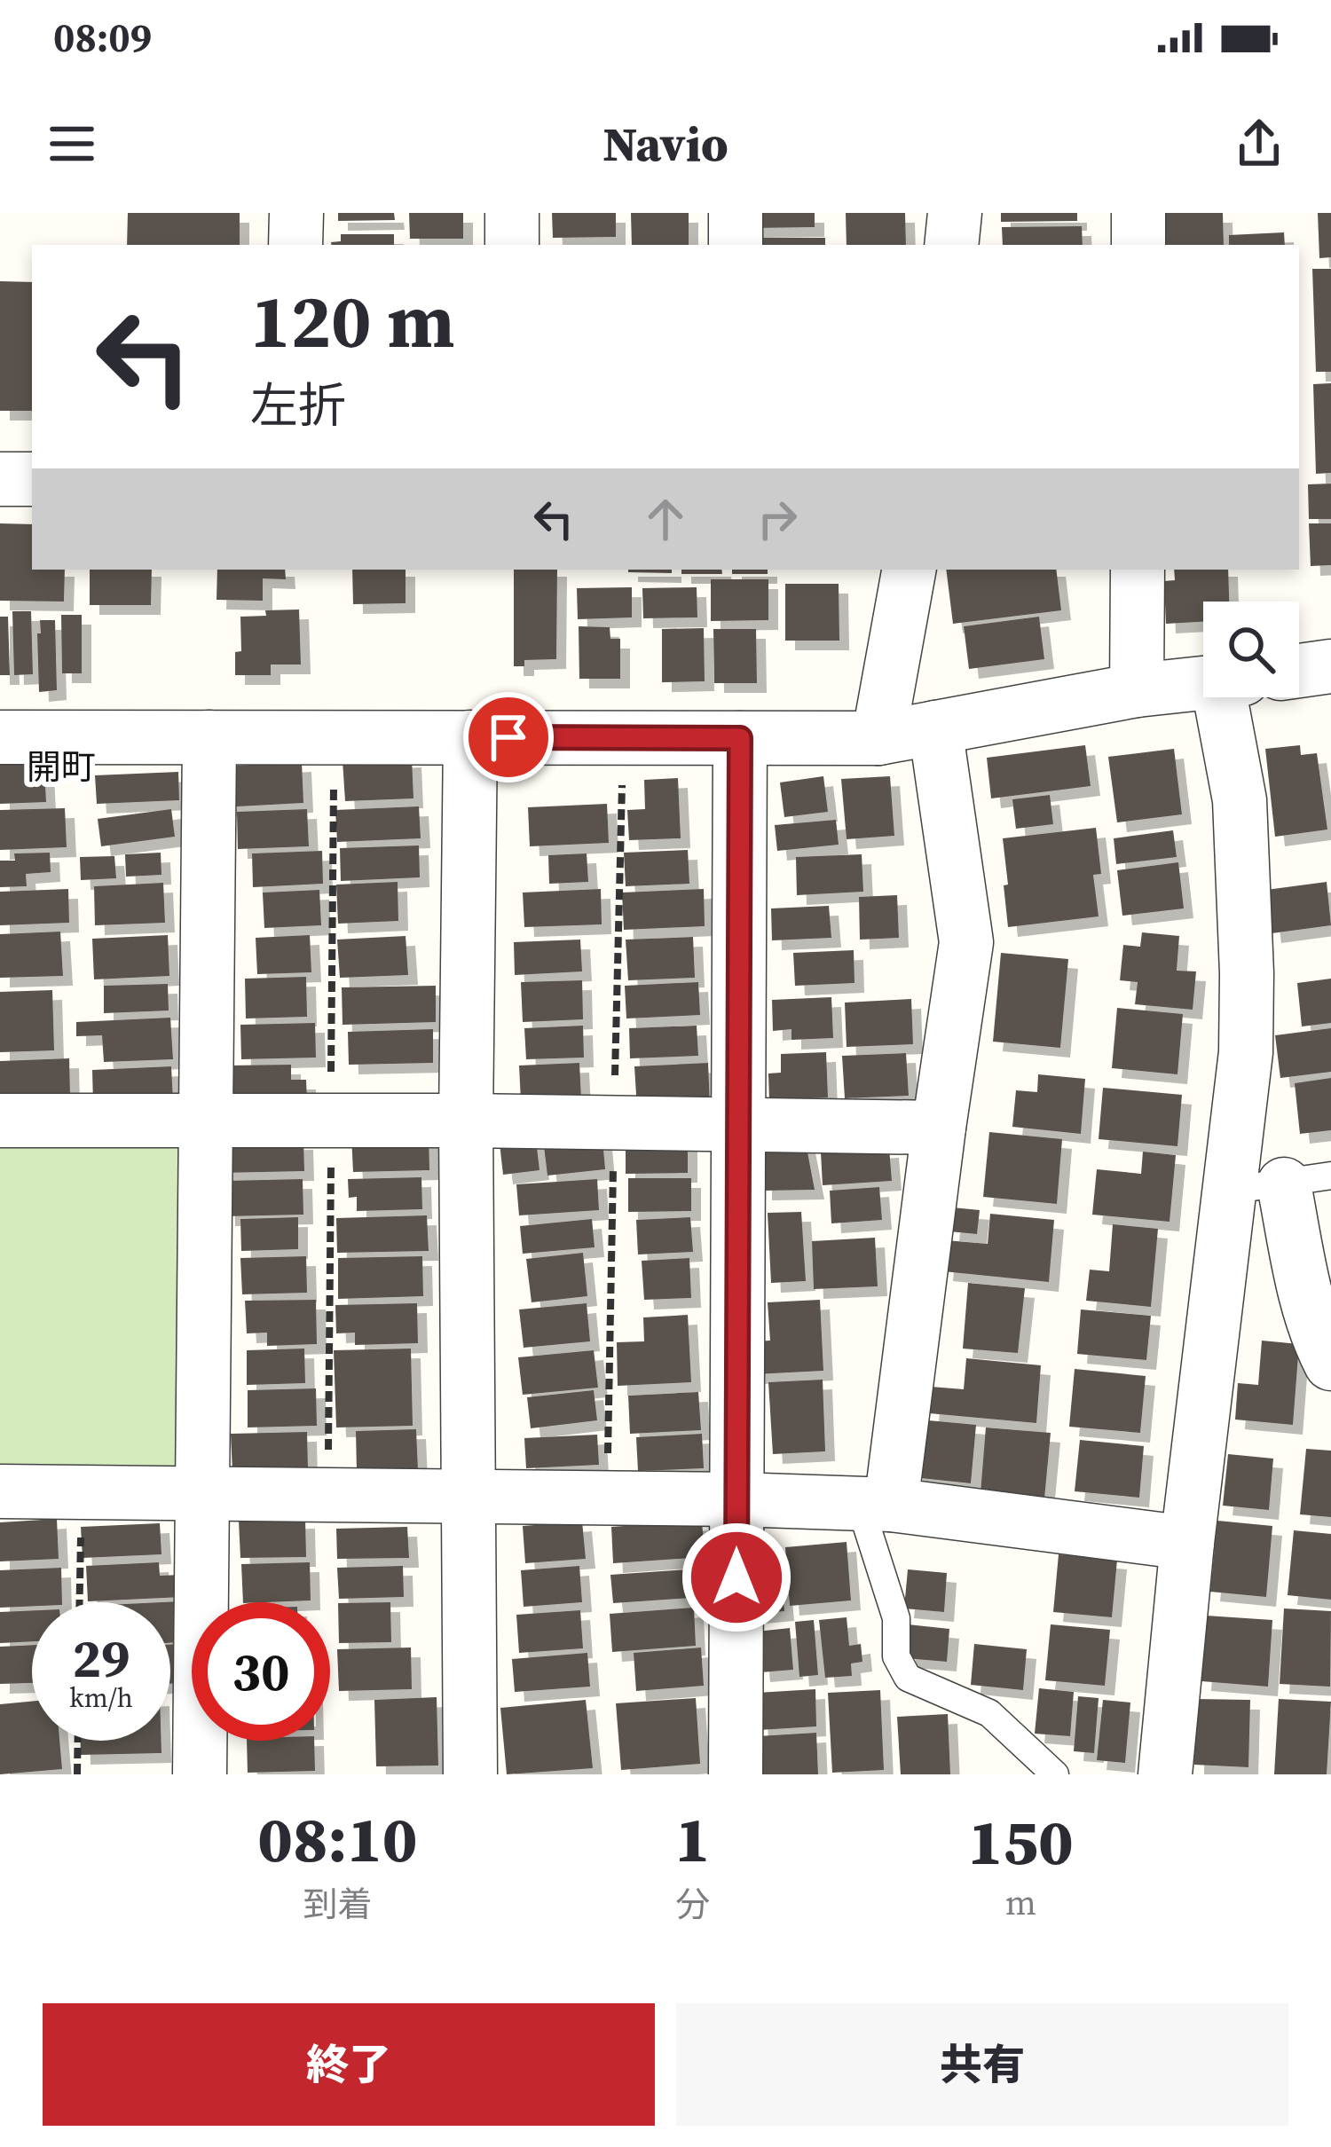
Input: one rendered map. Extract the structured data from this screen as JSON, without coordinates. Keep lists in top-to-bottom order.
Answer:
{
  "districts": ["開町"],
  "page": {
    "status": "08:09",
    "header": "Navio",
    "turn": ["120 m", "左折"],
    "speed": "29 km/h",
    "limit": "30",
    "eta": [
      "08:10",
      "到着",
      "1",
      "分",
      "150",
      "m"
    ],
    "buttons": ["終了", "共有"]
  }
}
